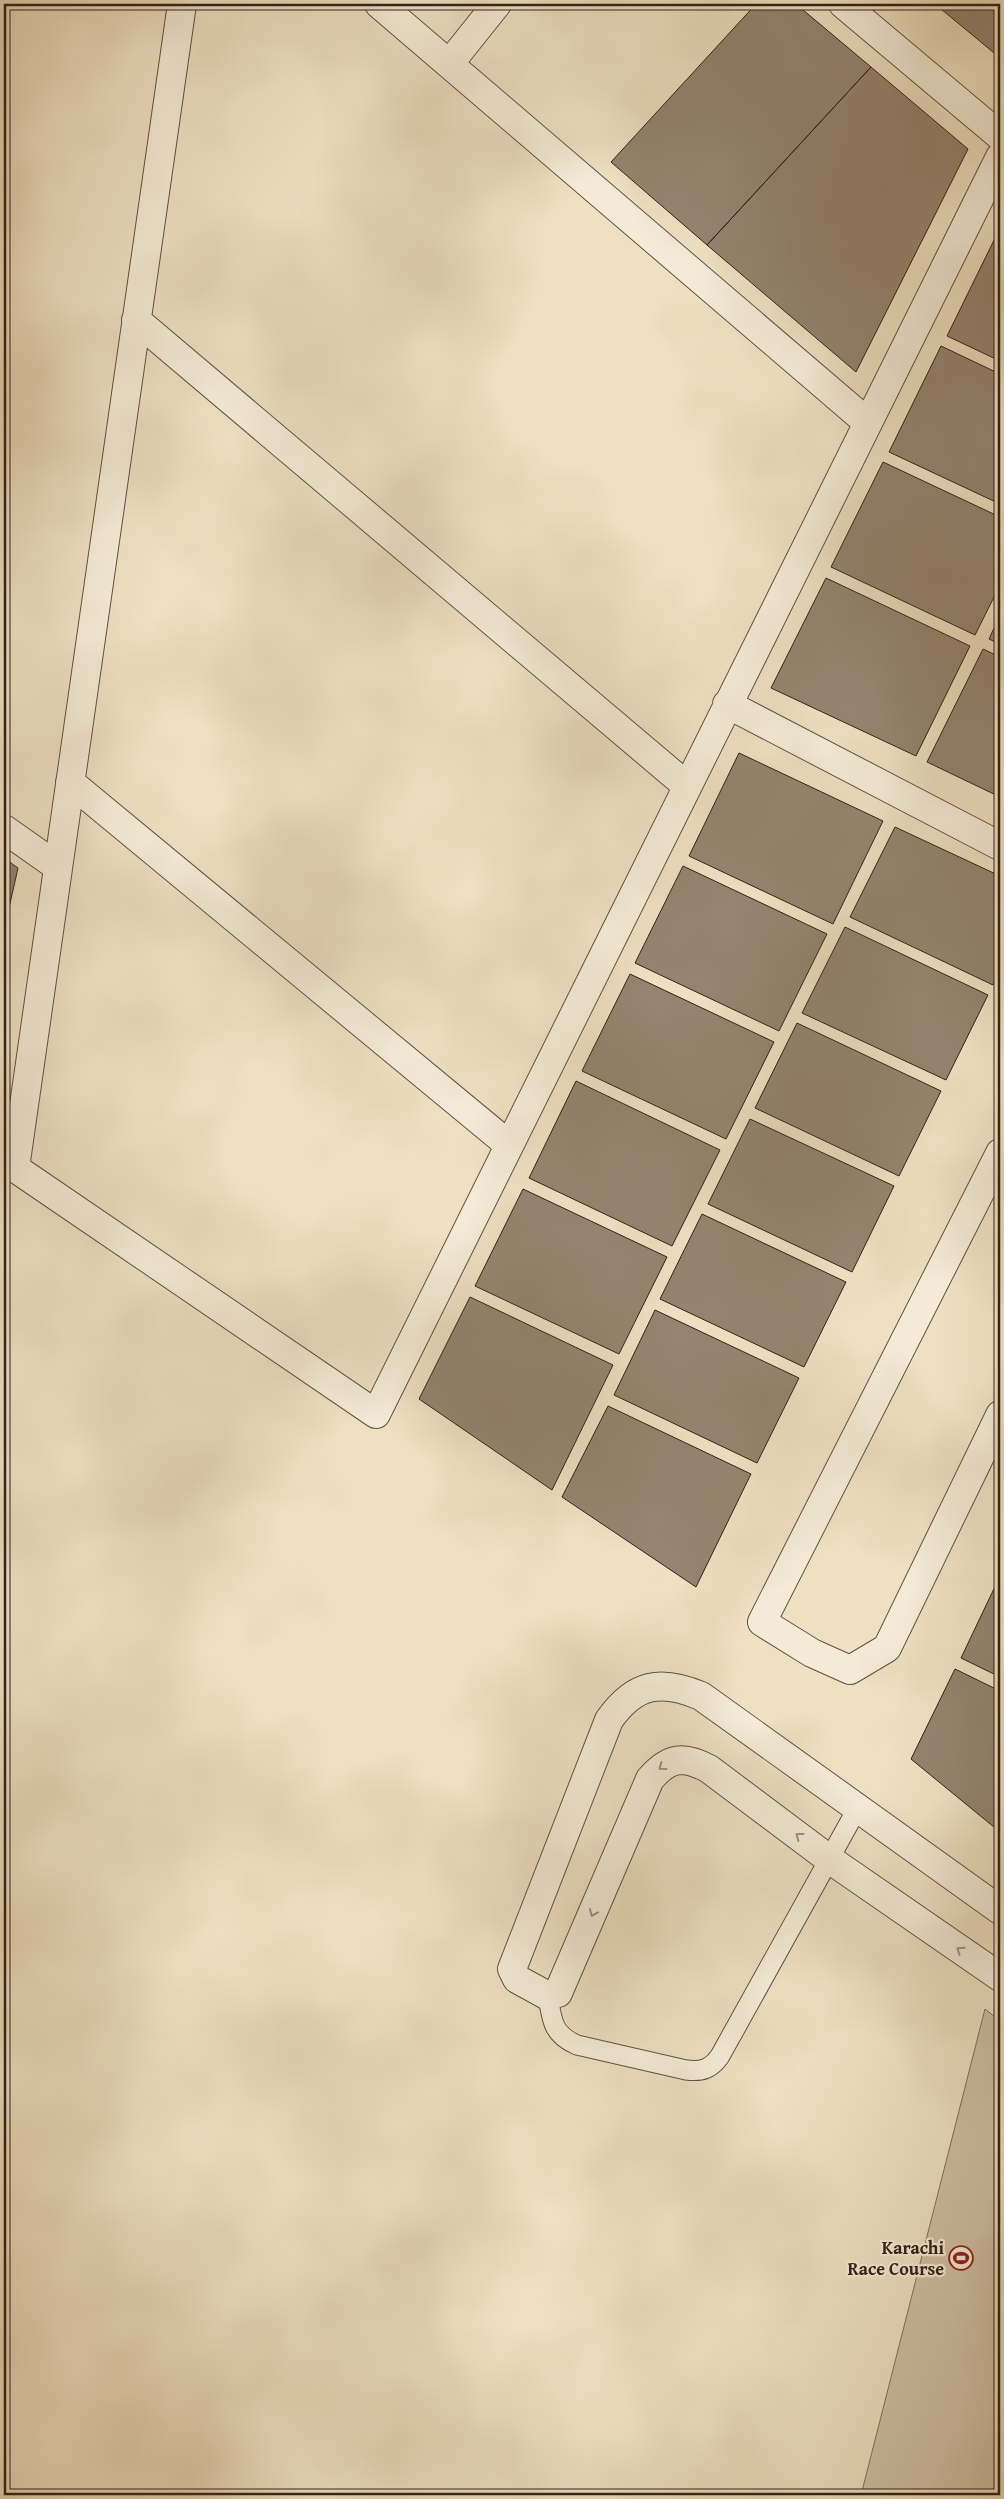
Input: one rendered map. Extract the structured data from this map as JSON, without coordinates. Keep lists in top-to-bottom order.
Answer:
{
  "places": {
    "sports": ["Karachi Race Course"]
  }
}
